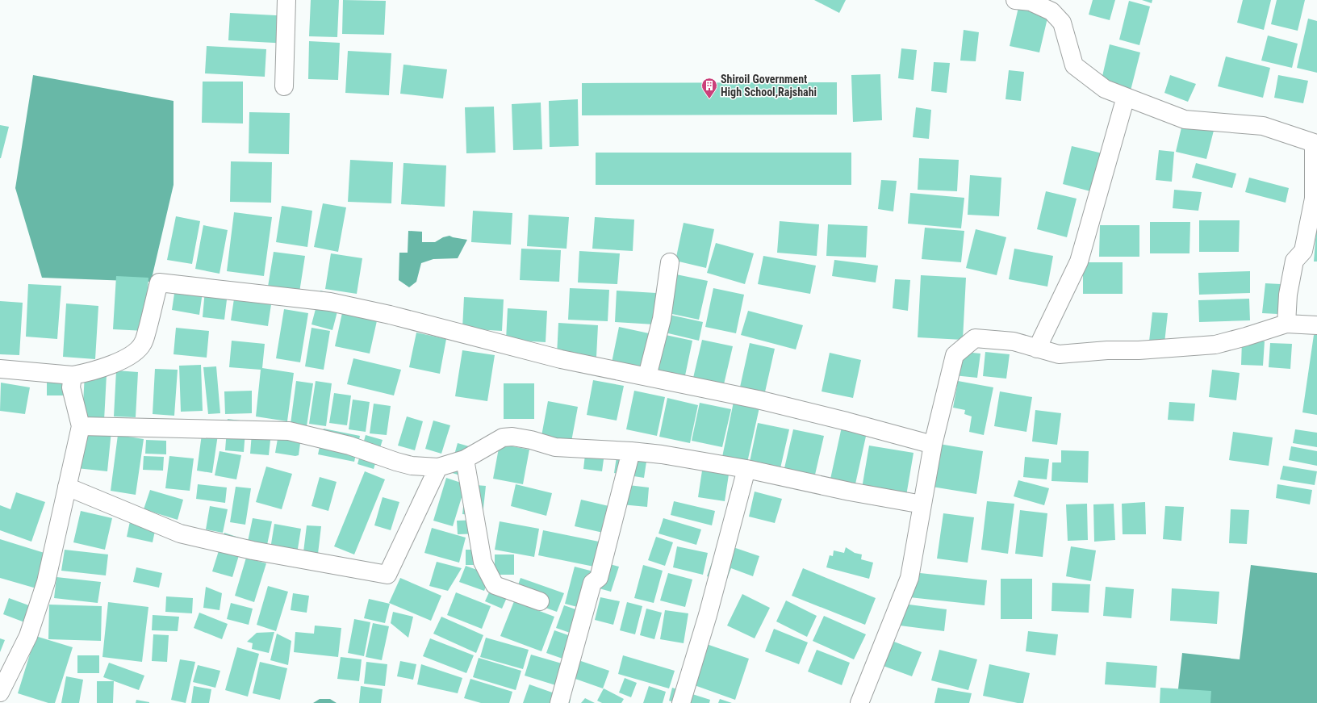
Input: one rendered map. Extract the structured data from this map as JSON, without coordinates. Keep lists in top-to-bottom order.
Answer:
{
  "places": {
    "building": ["Shiroil Government High School,Rajshahi"]
  }
}
